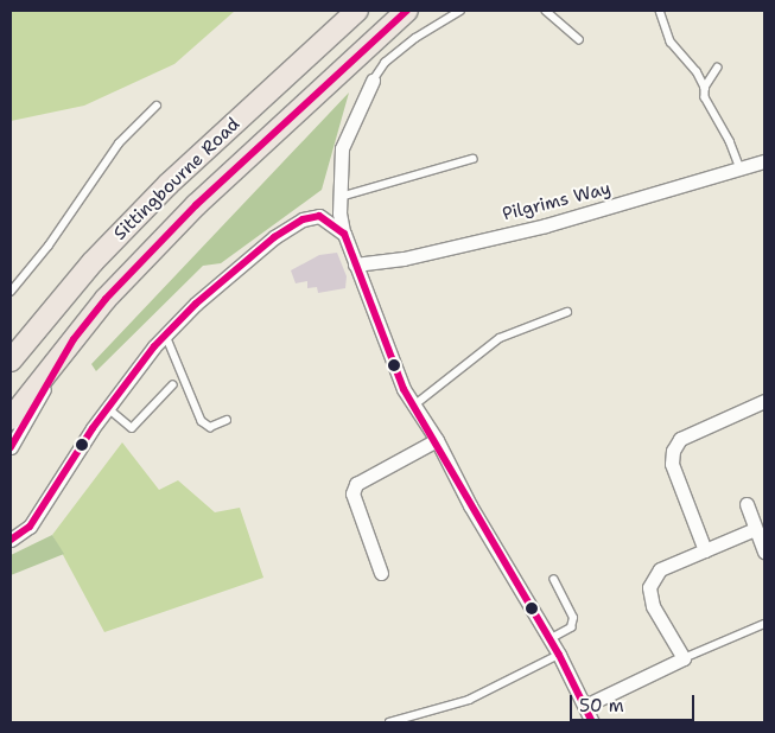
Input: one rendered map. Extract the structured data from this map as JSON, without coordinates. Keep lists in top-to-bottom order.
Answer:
{
  "streets": {
    "highway": ["Sittingbourne Road"],
    "street": ["Pilgrims Way"]
  },
  "scale_bar": "50 m"
}
